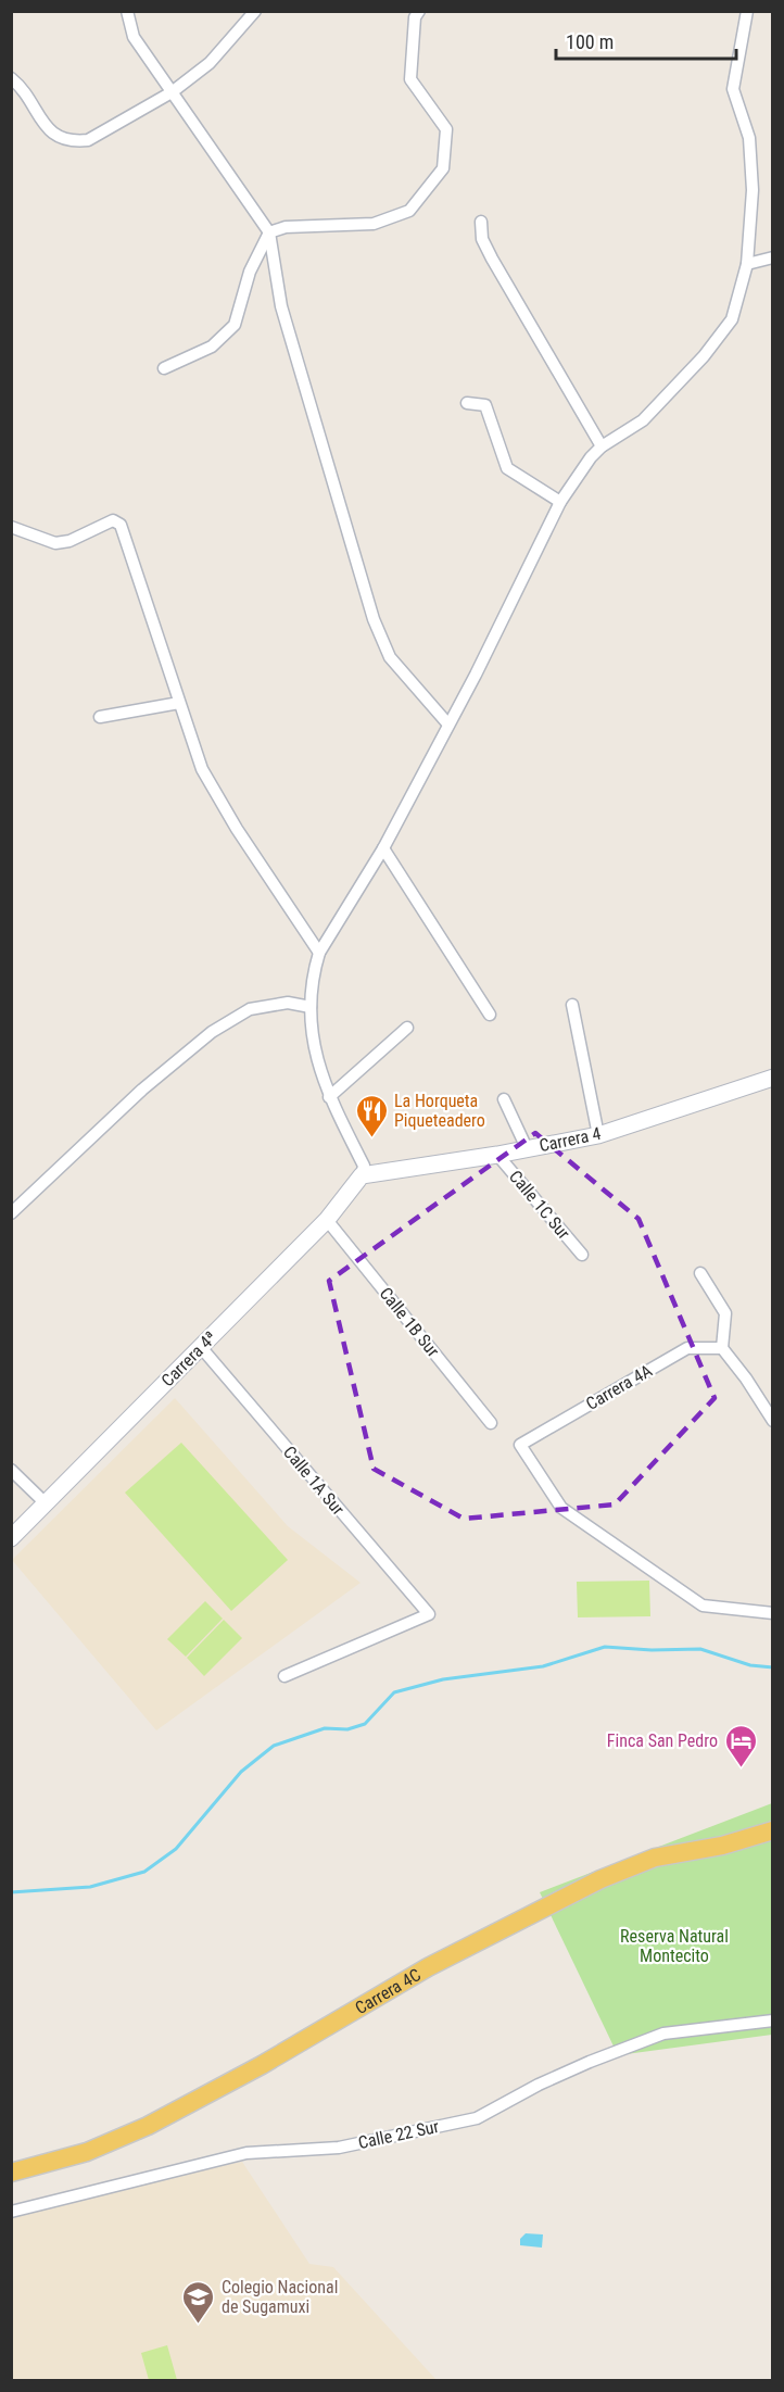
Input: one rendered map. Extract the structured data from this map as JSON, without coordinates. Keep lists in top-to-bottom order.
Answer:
{
  "streets": {
    "main road": ["Carrera 4C"],
    "street": [
      "Carrera 4",
      "Calle 1C Sur",
      "Calle 1B Sur",
      "Carrera 4ª",
      "Carrera 4A",
      "Calle 1A Sur",
      "Calle 22 Sur"
    ]
  },
  "crossings": [
    ["Carrera 4", "Calle 1C Sur"],
    ["Carrera 4", "Carrera 4ª"],
    ["Calle 1B Sur", "Carrera 4ª"],
    ["Carrera 4ª", "Calle 1A Sur"]
  ],
  "parks": ["Reserva Natural Montecito"],
  "places": {
    "restaurant": ["La Horqueta Piqueteadero"],
    "hotel": ["Finca San Pedro"],
    "school or university": ["Colegio Nacional de Sugamuxi"]
  },
  "scale_bar": "100 m"
}
